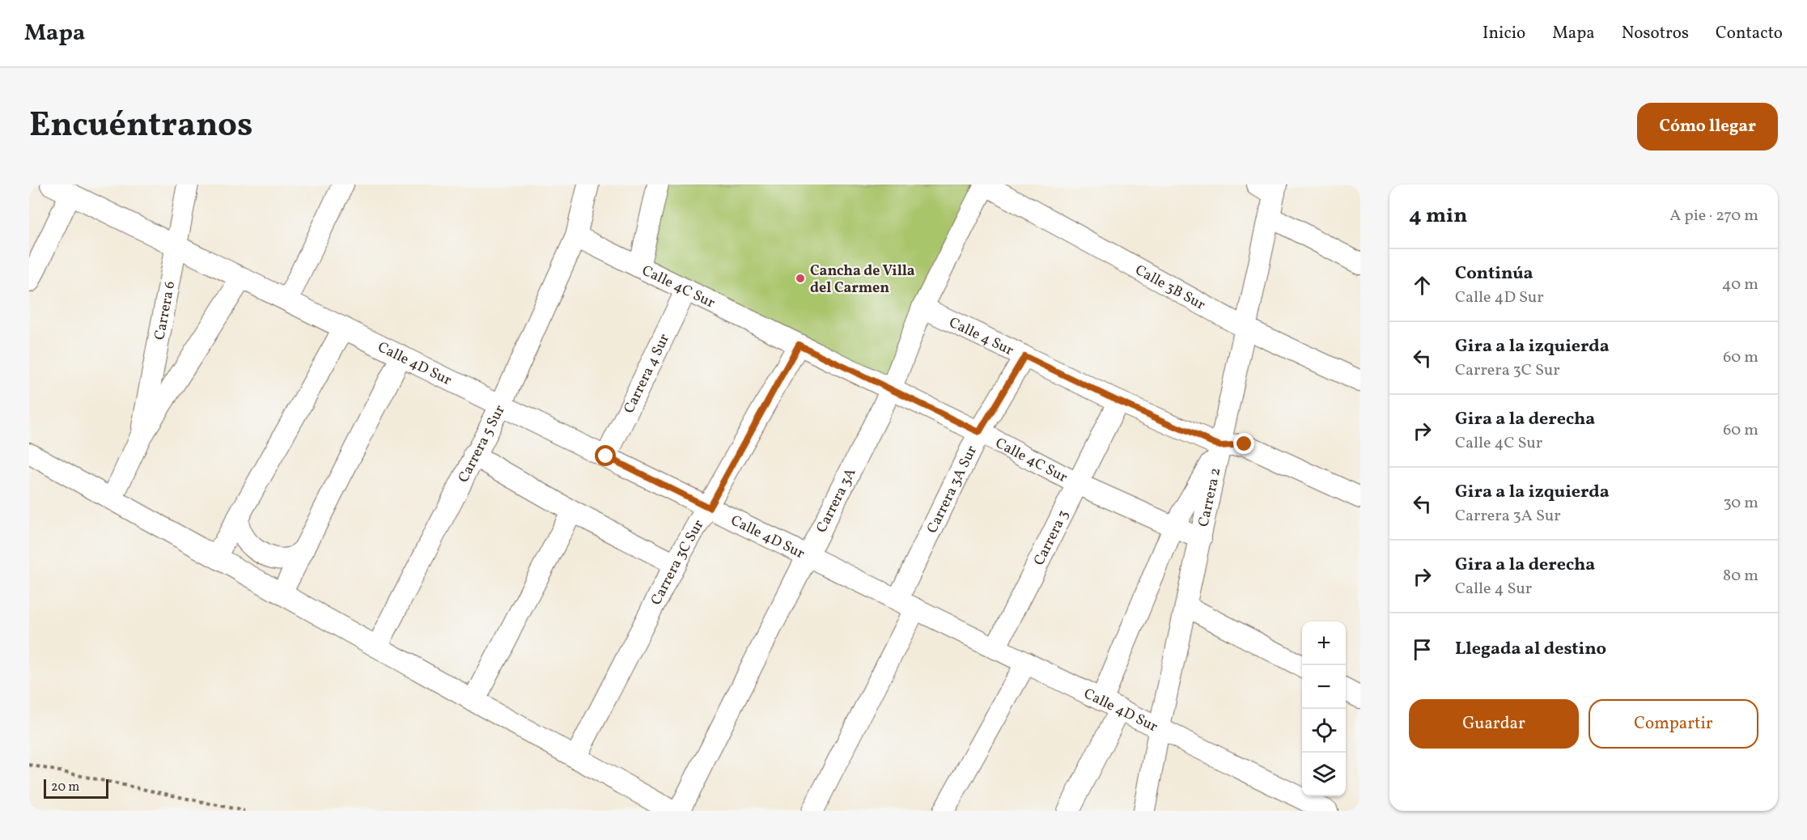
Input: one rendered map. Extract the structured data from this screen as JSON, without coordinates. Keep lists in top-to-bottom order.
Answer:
{
  "streets": {
    "street": [
      "Calle 4C Sur",
      "Calle 3B Sur",
      "Carrera 6",
      "Calle 4 Sur",
      "Calle 4D Sur",
      "Carrera 4 Sur",
      "Carrera 5 Sur",
      "Carrera 3A Sur",
      "Carrera 2",
      "Carrera 3A",
      "Carrera 3",
      "Carrera 3C Sur"
    ]
  },
  "crossings": [
    ["Calle 4C Sur", "Carrera 4 Sur"],
    ["Calle 4C Sur", "Carrera 5 Sur"],
    ["Calle 4C Sur", "Carrera 3A Sur"],
    ["Calle 4C Sur", "Carrera 2"],
    ["Calle 4C Sur", "Carrera 3A"],
    ["Calle 4C Sur", "Carrera 3"],
    ["Calle 4C Sur", "Carrera 3C Sur"],
    ["Calle 3B Sur", "Carrera 2"],
    ["Calle 3B Sur", "Carrera 3A"],
    ["Carrera 6", "Calle 4D Sur"],
    ["Calle 4 Sur", "Carrera 3A Sur"],
    ["Calle 4 Sur", "Carrera 2"],
    ["Calle 4 Sur", "Carrera 3A"],
    ["Calle 4 Sur", "Carrera 3"],
    ["Calle 4D Sur", "Carrera 4 Sur"],
    ["Calle 4D Sur", "Carrera 5 Sur"],
    ["Calle 4D Sur", "Carrera 3A Sur"],
    ["Calle 4D Sur", "Carrera 2"],
    ["Calle 4D Sur", "Carrera 3A"],
    ["Calle 4D Sur", "Carrera 3"],
    ["Calle 4D Sur", "Carrera 3C Sur"]
  ],
  "places": ["Cancha de Villa del Carmen"],
  "scale_bar": "20 m",
  "page": {
    "header": "Mapa",
    "nav": [
      "Inicio",
      "Mapa",
      "Nosotros",
      "Contacto"
    ],
    "title": "Encuéntranos",
    "buttons": [
      "Cómo llegar",
      ["Guardar", "Compartir"]
    ],
    "heading": ["4 min", "A pie · 270 m"],
    "list": [
      ["Continúa", "Calle 4D Sur", "40 m"],
      ["Gira a la izquierda", "Carrera 3C Sur", "60 m"],
      ["Gira a la derecha", "Calle 4C Sur", "60 m"],
      ["Gira a la izquierda", "Carrera 3A Sur", "30 m"],
      ["Gira a la derecha", "Calle 4 Sur", "80 m"],
      "Llegada al destino"
    ],
    "map_buttons": ["+", "−"],
    "scale": "20 m"
  }
}
